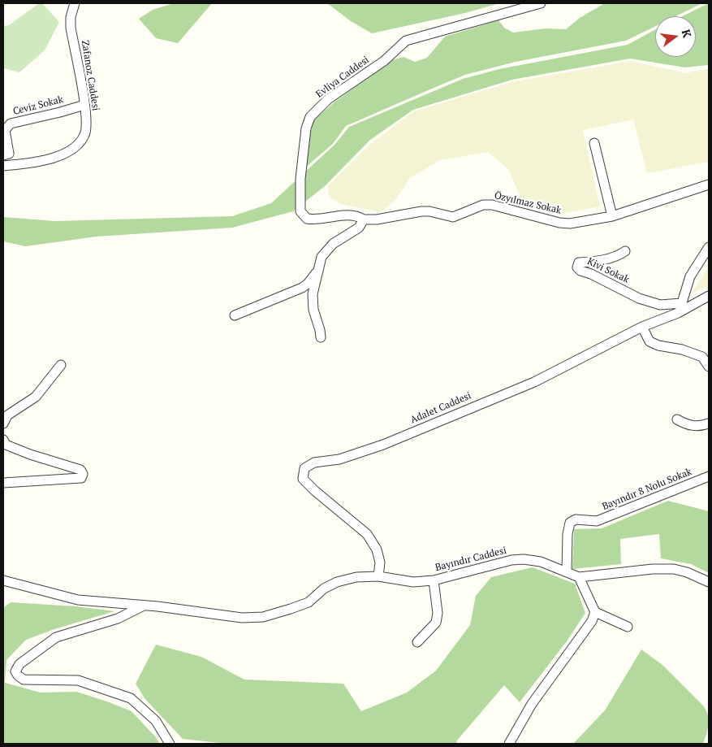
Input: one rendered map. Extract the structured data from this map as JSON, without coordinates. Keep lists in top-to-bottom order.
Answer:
{
  "streets": {
    "street": [
      "Zafanoz Caddesi",
      "Evliya Caddesi",
      "Ceviz Sokak",
      "Özyılmaz Sokak",
      "Kivi Sokak",
      "Adalet Caddesi",
      "Bayındır 8 Nolu Sokak",
      "Bayındır Caddesi"
    ]
  },
  "crossings": [
    ["Zafanoz Caddesi", "Ceviz Sokak"],
    ["Evliya Caddesi", "Özyılmaz Sokak"],
    ["Adalet Caddesi", "Bayındır Caddesi"],
    ["Bayındır 8 Nolu Sokak", "Bayındır Caddesi"]
  ],
  "north": "right"
}
